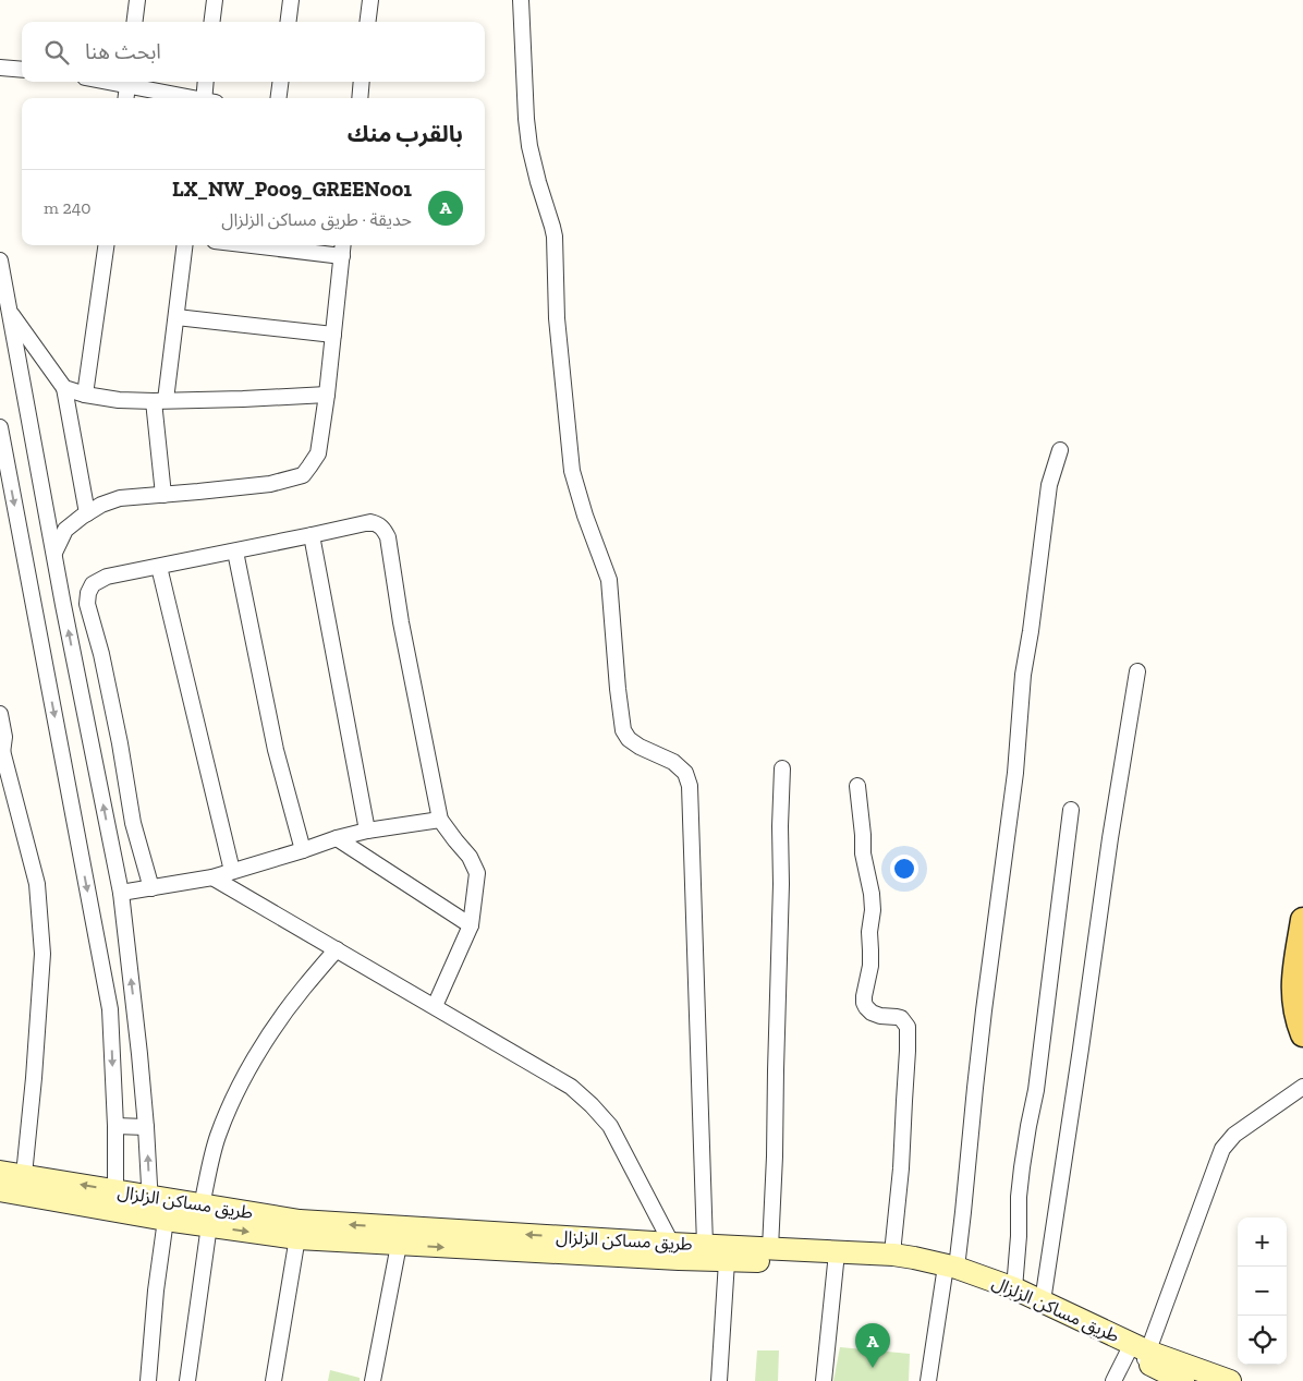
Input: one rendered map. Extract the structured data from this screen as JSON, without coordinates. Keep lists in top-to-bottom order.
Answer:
{
  "streets": {
    "street": ["طريق مساكن الزلزال"]
  },
  "page": {
    "search": "ابحث هنا",
    "heading": "بالقرب منك",
    "list": [
      {
        "mark": "A",
        "name": "LX_NW_P009_GREEN001",
        "note": "حديقة · طريق مساكن الزلزال",
        "value": "240 m"
      }
    ],
    "map_buttons": ["+", "−"],
    "pins": "A"
  }
}
